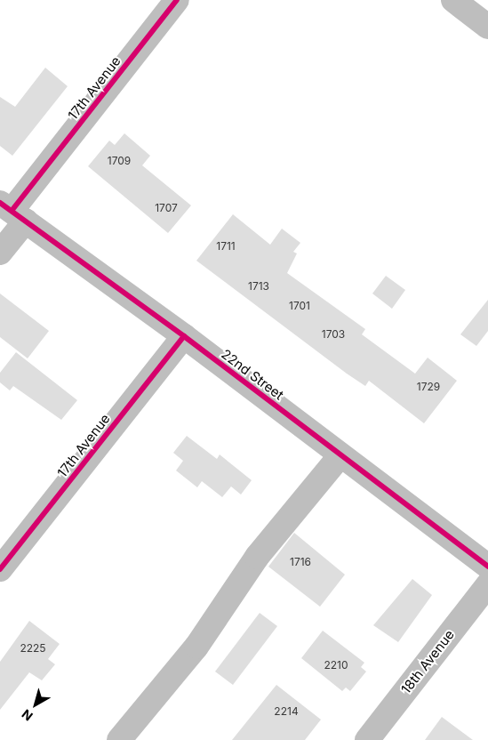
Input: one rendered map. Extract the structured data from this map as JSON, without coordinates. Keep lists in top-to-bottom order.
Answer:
{
  "streets": {
    "street": ["17th Avenue", "22nd Street", "18th Avenue"]
  },
  "crossings": [
    ["17th Avenue", "22nd Street"]
  ],
  "house_numbers": [
    "1709",
    "1707",
    "1711",
    "1713",
    "1701",
    "1703",
    "1729",
    "1716",
    "2225",
    "2210",
    "2214"
  ],
  "north": "bottom left"
}
